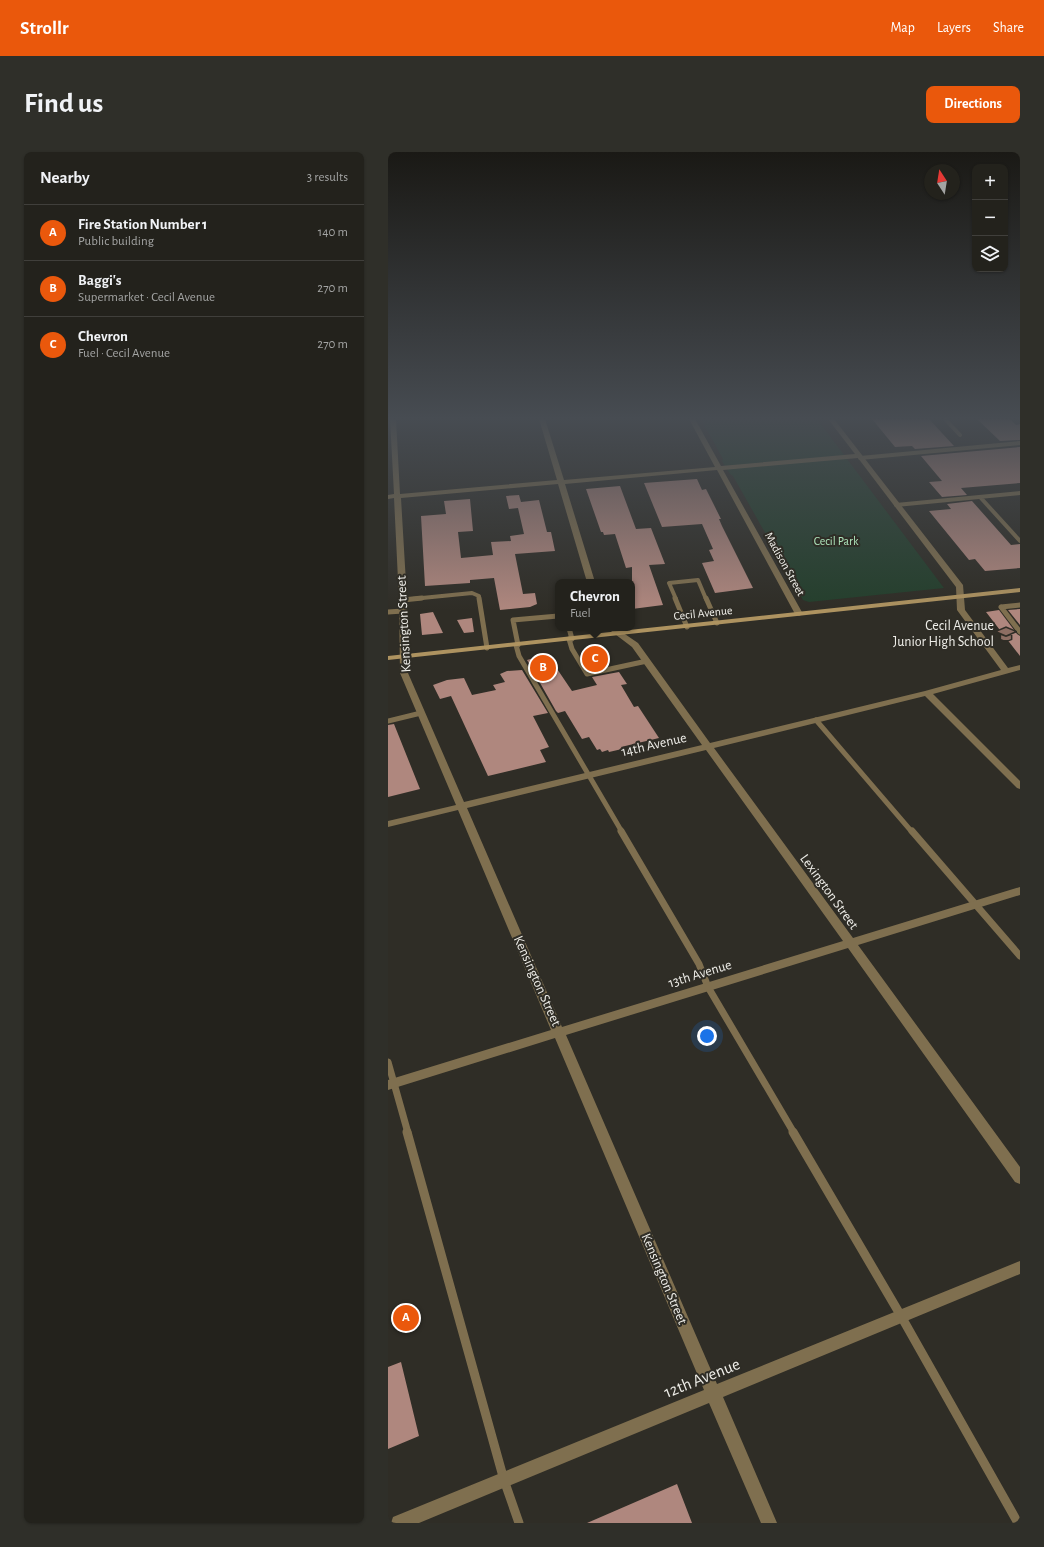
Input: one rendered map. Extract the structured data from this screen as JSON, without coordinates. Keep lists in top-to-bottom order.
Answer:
{
  "streets": {
    "main road": ["Cecil Avenue"],
    "street": [
      "Madison Street",
      "Kensington Street",
      "14th Avenue",
      "Lexington Street",
      "13th Avenue",
      "12th Avenue"
    ]
  },
  "crossings": [
    ["Madison Street", "Cecil Avenue"],
    ["Cecil Avenue", "Kensington Street"],
    ["Cecil Avenue", "Lexington Street"],
    ["Kensington Street", "14th Avenue"],
    ["Kensington Street", "13th Avenue"],
    ["Kensington Street", "12th Avenue"],
    ["14th Avenue", "Lexington Street"],
    ["Lexington Street", "13th Avenue"]
  ],
  "parks": ["Cecil Park"],
  "places": {
    "school or university": ["Cecil Avenue Junior High School"]
  },
  "north": "top",
  "page": {
    "header": "Strollr",
    "nav": ["Map", "Layers", "Share"],
    "buttons": "Directions",
    "title": "Find us",
    "heading": ["Nearby", "3 results"],
    "map_buttons": ["+", "−"],
    "list": [
      {
        "mark": "A",
        "name": "Fire Station Number 1",
        "note": "Public building",
        "value": "140 m"
      },
      {
        "mark": "B",
        "name": "Baggi's",
        "note": "Supermarket · Cecil Avenue",
        "value": "270 m"
      },
      {
        "mark": "C",
        "name": "Chevron",
        "note": "Fuel · Cecil Avenue",
        "value": "270 m"
      }
    ],
    "popup": ["Chevron", "Fuel"],
    "pins": ["C", "B", "A"]
  }
}
